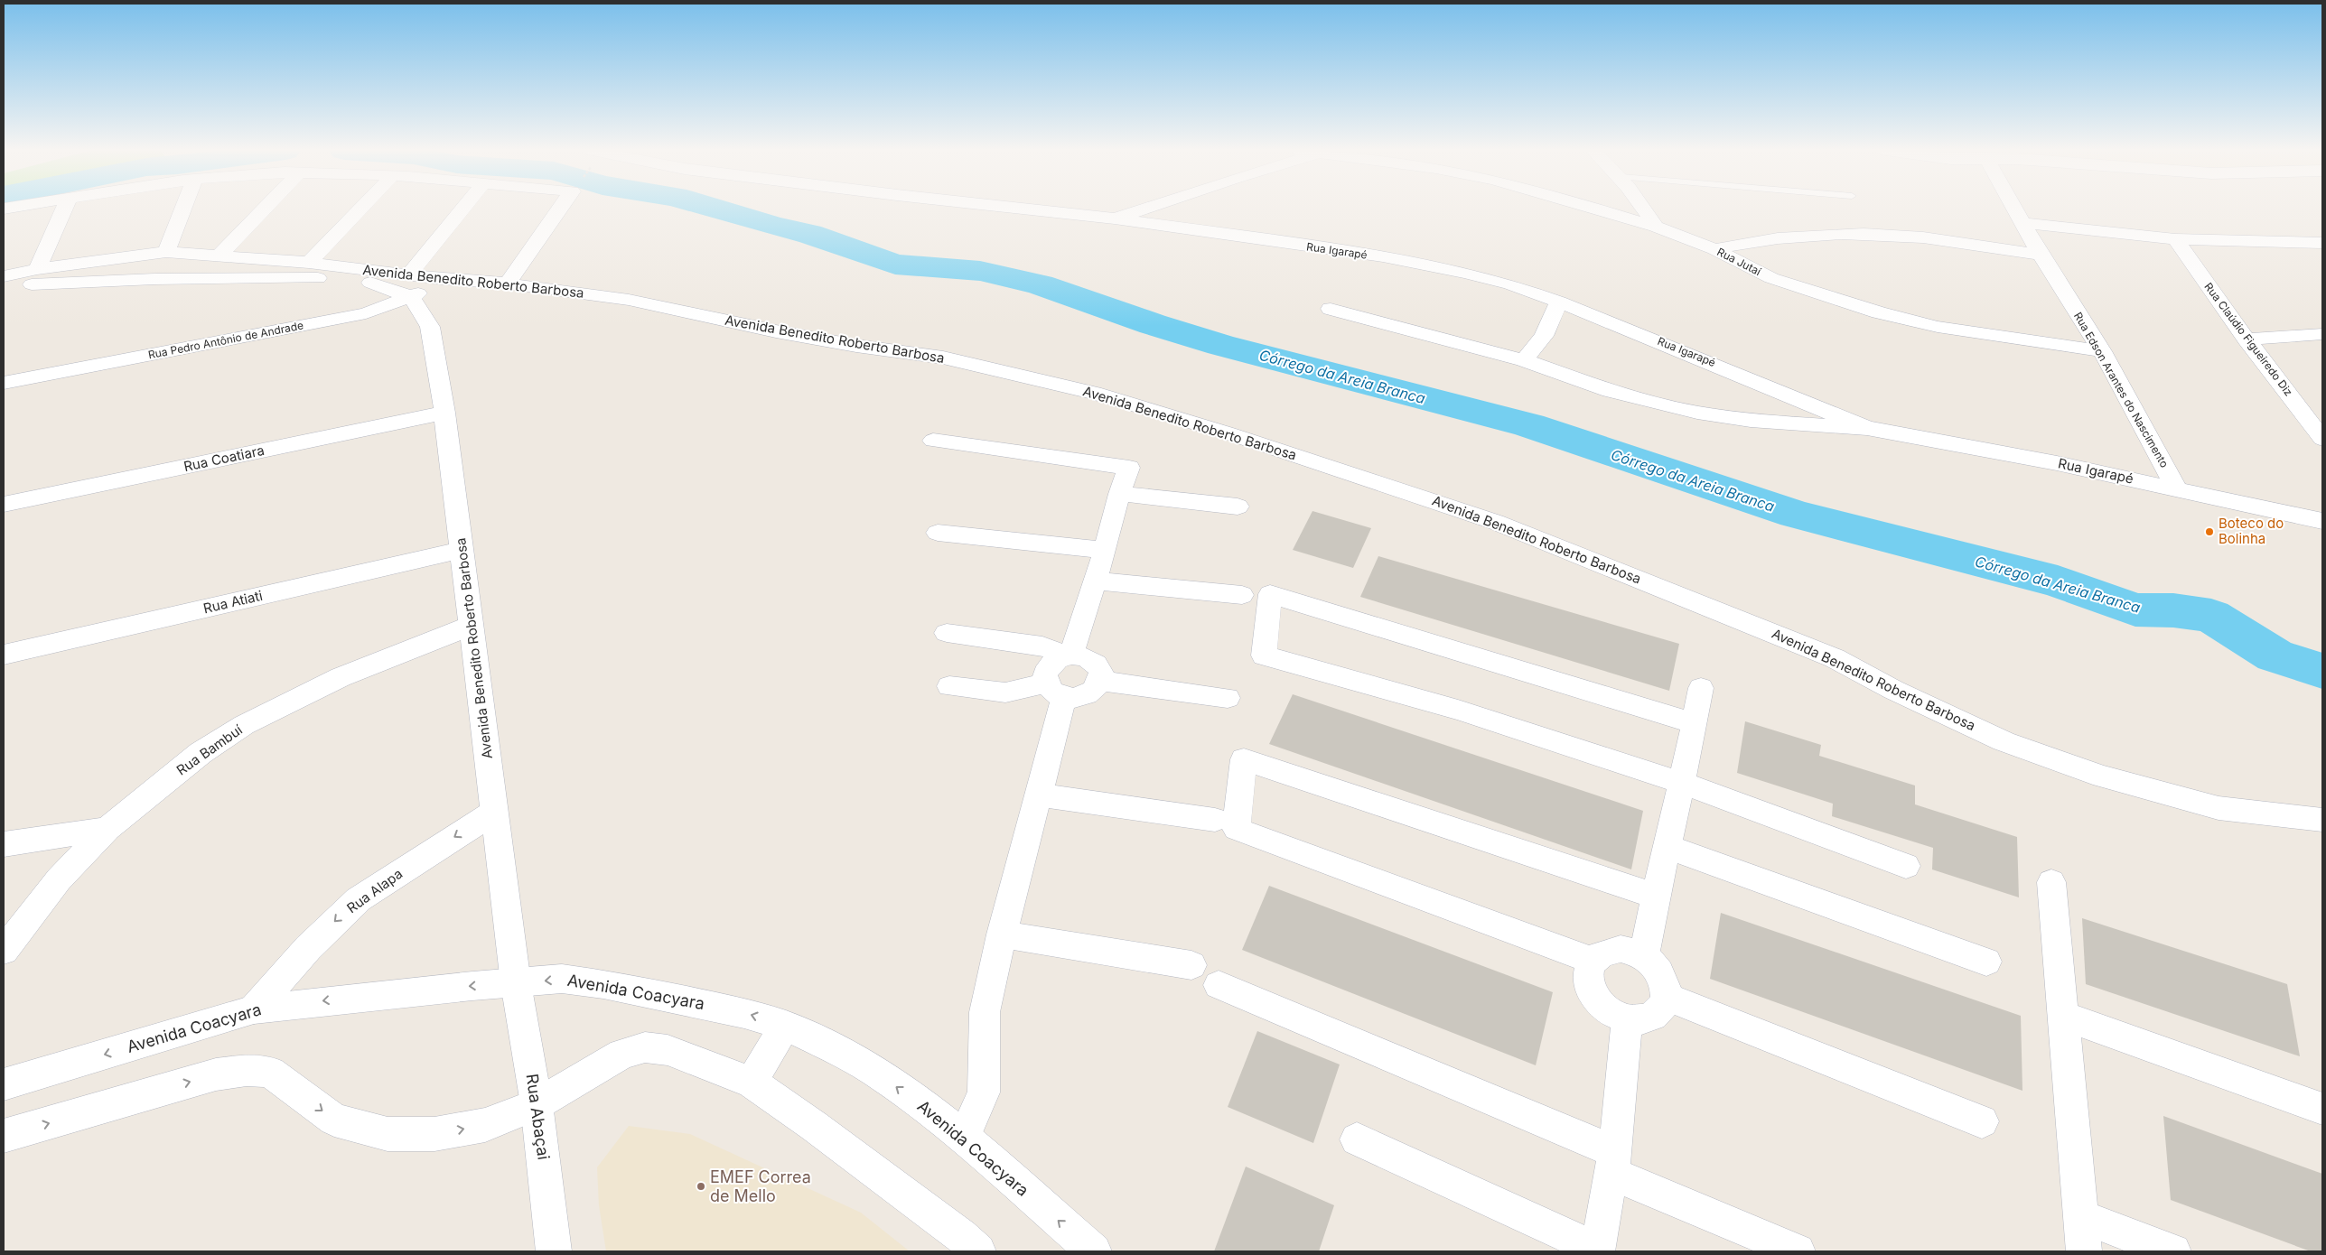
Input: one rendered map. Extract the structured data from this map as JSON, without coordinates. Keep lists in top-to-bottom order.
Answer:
{
  "streets": {
    "street": [
      "Rua Igarapé",
      "Rua Jutaí",
      "Avenida Benedito Roberto Barbosa",
      "Rua Claúdio Figueiredo Diz",
      "Rua Pedro Antônio de Andrade",
      "Rua Edson Arantes do Nascimento",
      "Rua Coatiara",
      "Rua Atiati",
      "Rua Bambuí",
      "Rua Alapa",
      "Avenida Coacyara",
      "Rua Abaçai"
    ]
  },
  "crossings": [
    ["Rua Igarapé", "Rua Edson Arantes do Nascimento"],
    ["Rua Jutaí", "Rua Edson Arantes do Nascimento"],
    ["Avenida Benedito Roberto Barbosa", "Rua Pedro Antônio de Andrade"],
    ["Avenida Benedito Roberto Barbosa", "Rua Coatiara"],
    ["Avenida Benedito Roberto Barbosa", "Rua Atiati"],
    ["Avenida Benedito Roberto Barbosa", "Rua Bambuí"],
    ["Avenida Benedito Roberto Barbosa", "Rua Alapa"],
    ["Avenida Benedito Roberto Barbosa", "Avenida Coacyara"],
    ["Avenida Benedito Roberto Barbosa", "Rua Abaçai"],
    ["Rua Alapa", "Avenida Coacyara"],
    ["Avenida Coacyara", "Rua Abaçai"]
  ],
  "one_way": ["Rua Alapa"],
  "water": ["Córrego da Areia Branca"],
  "places": ["Boteco do Bolinha", "EMEF Correa de Mello"]
}
